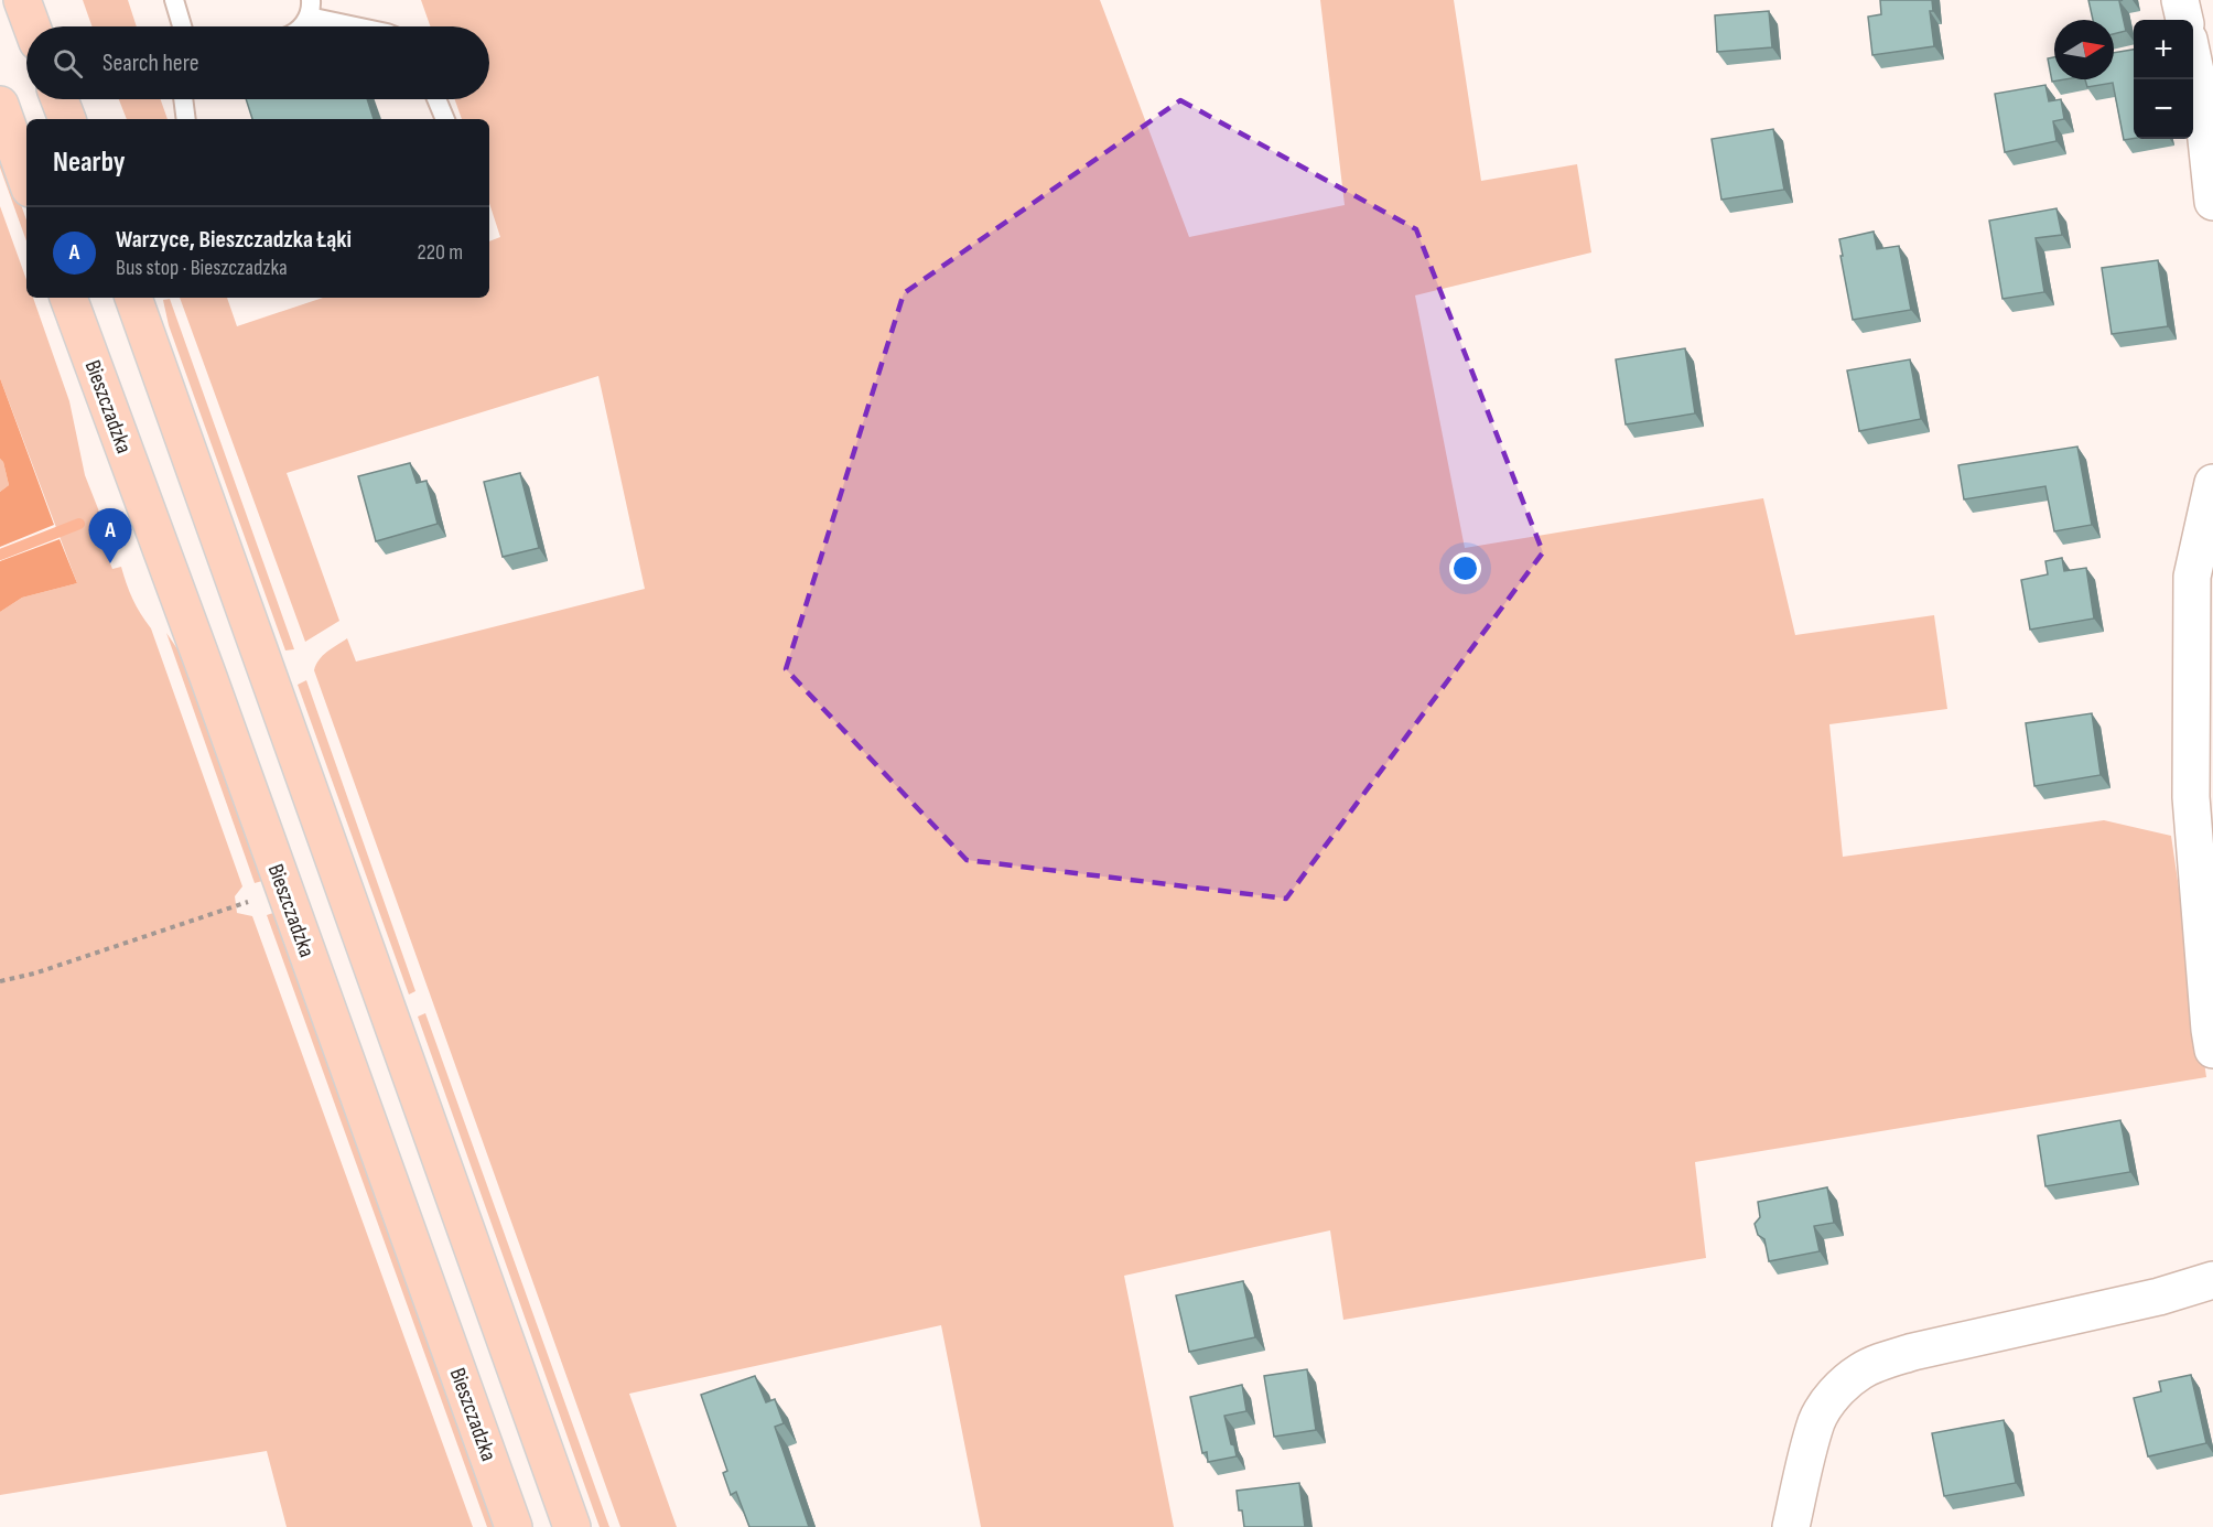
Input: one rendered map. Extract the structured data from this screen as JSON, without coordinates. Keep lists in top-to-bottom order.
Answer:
{
  "streets": {
    "main road": ["Bieszczadzka"]
  },
  "north": "right",
  "page": {
    "map_buttons": ["+", "−"],
    "search": "Search here",
    "heading": "Nearby",
    "list": [
      {
        "mark": "A",
        "name": "Warzyce, Bieszczadzka Łąki",
        "note": "Bus stop · Bieszczadzka",
        "value": "220 m"
      }
    ],
    "pins": "A"
  }
}
